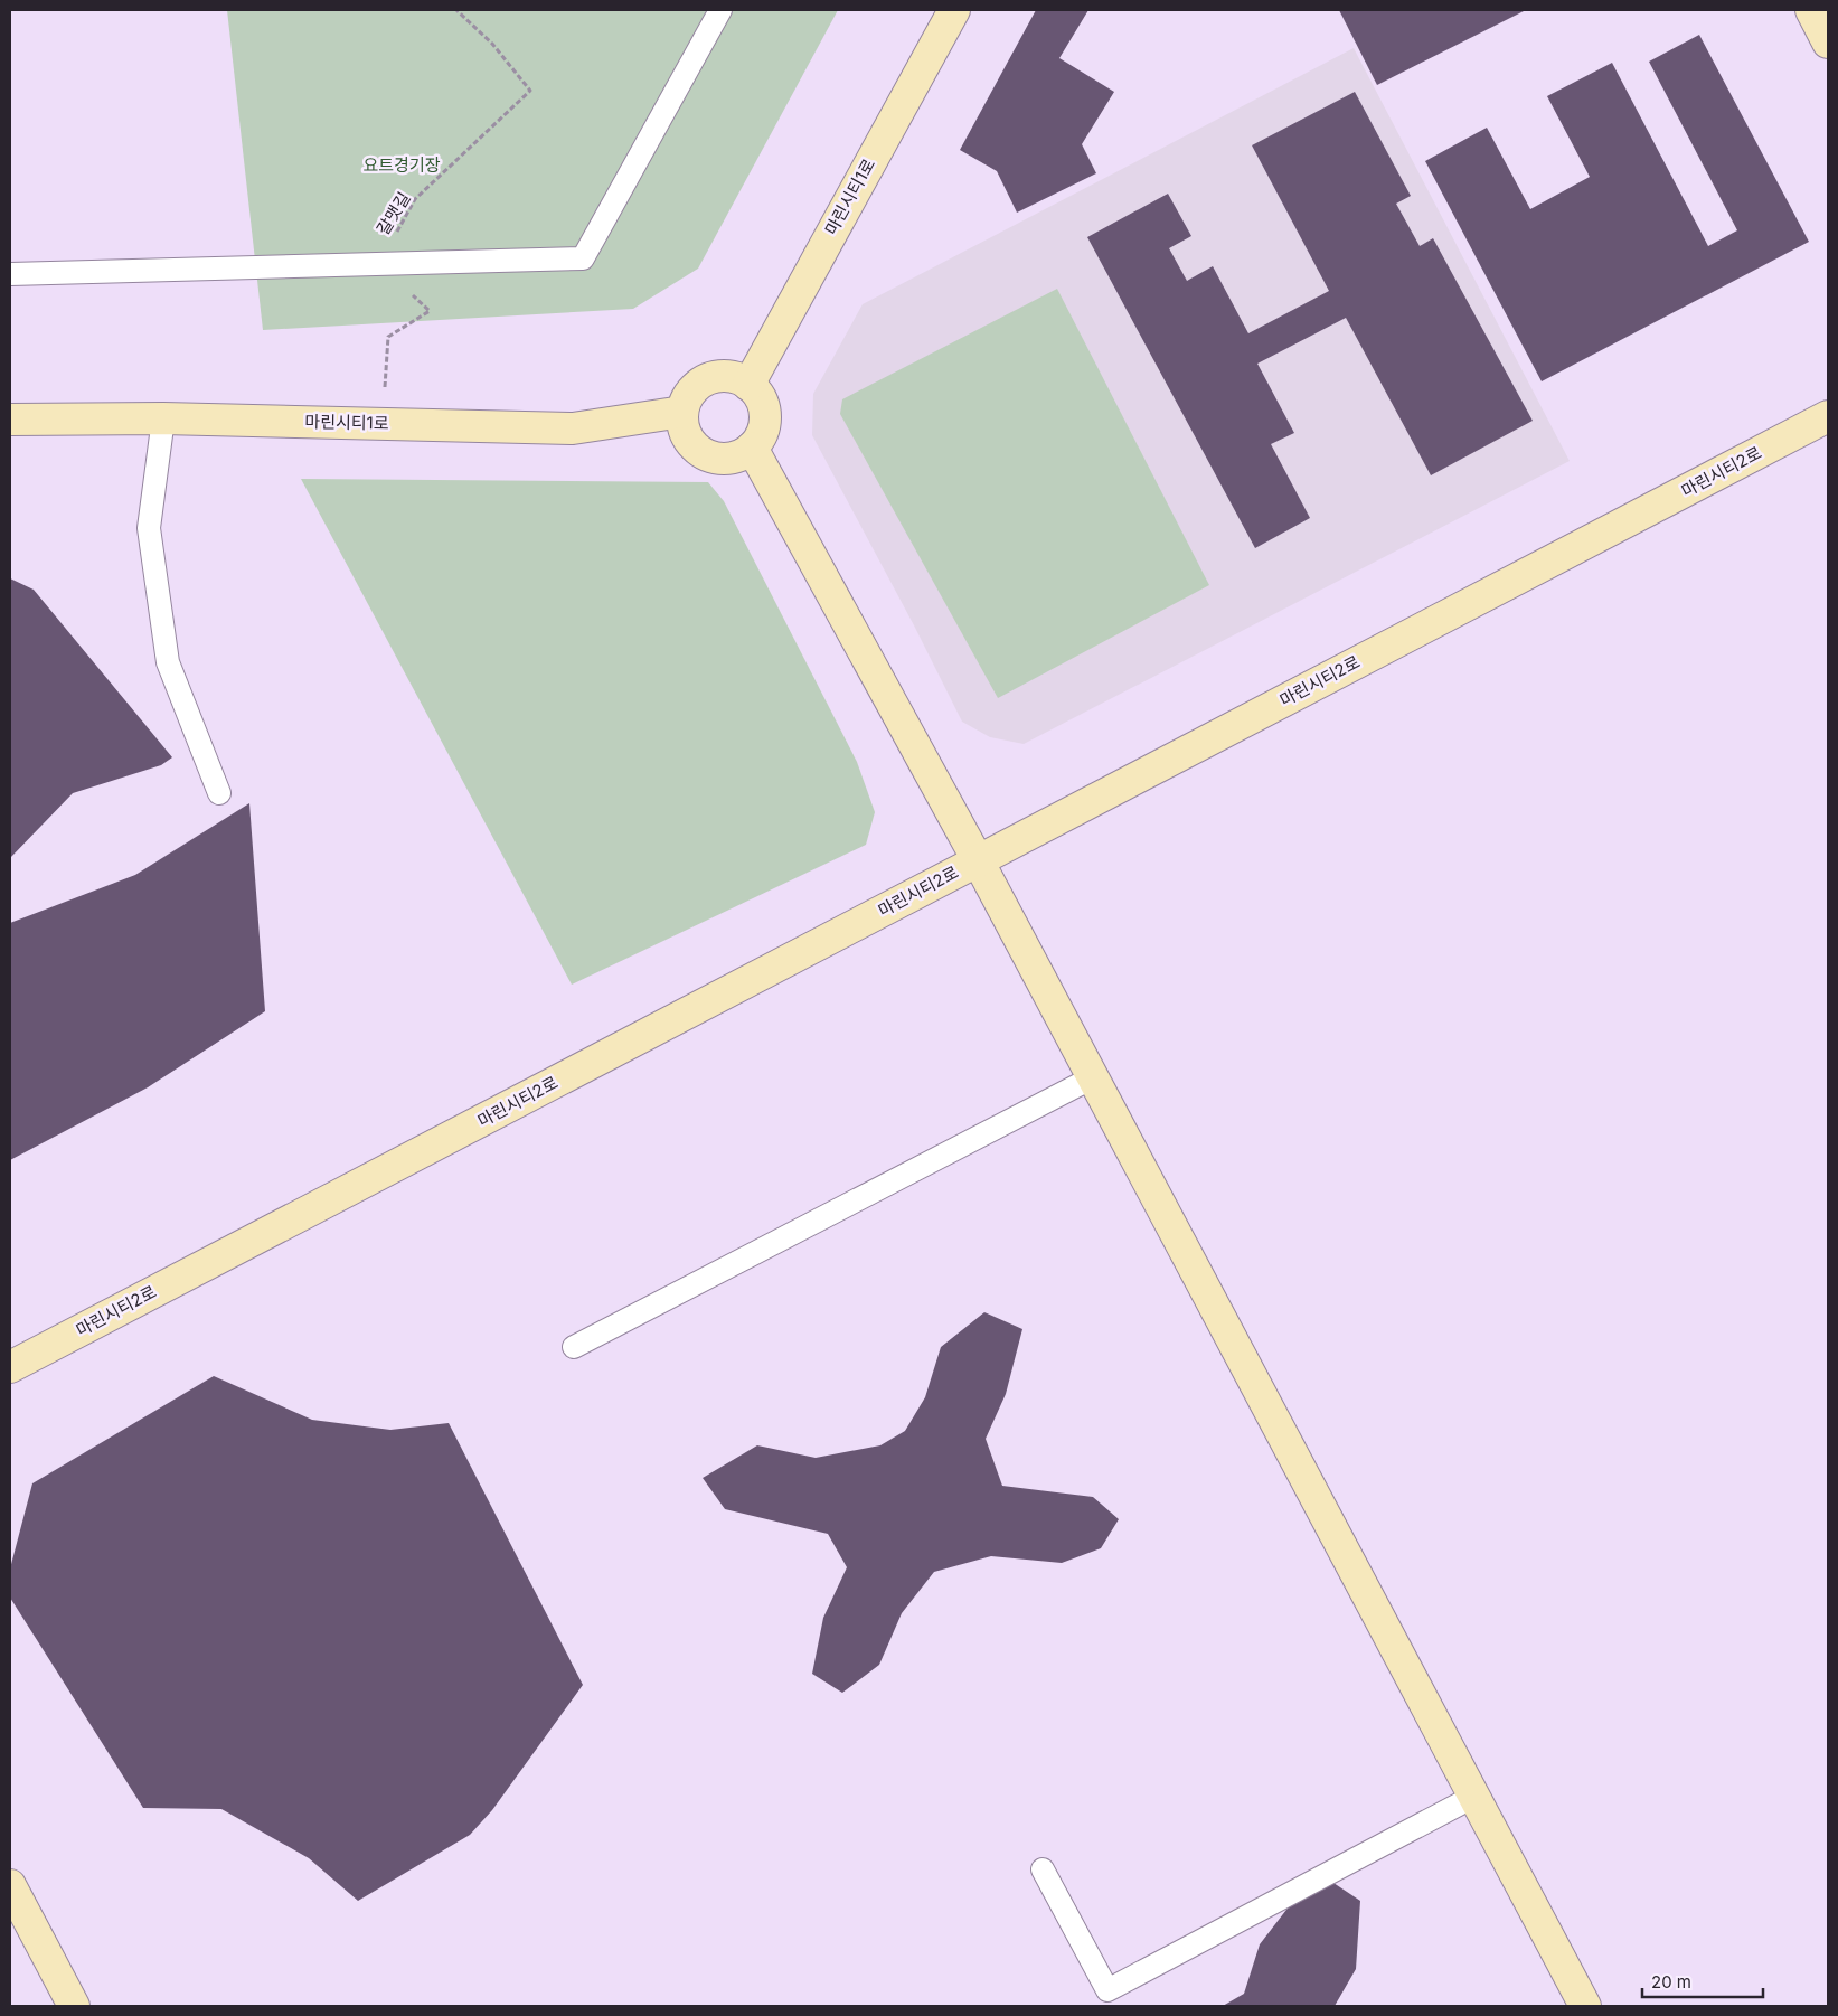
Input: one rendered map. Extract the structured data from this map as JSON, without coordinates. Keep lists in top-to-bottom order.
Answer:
{
  "streets": {
    "main road": ["마린시티1로", "마린시티2로"],
    "path": ["갈맷길"]
  },
  "parks": ["요트경기장"],
  "scale_bar": "20 m"
}
